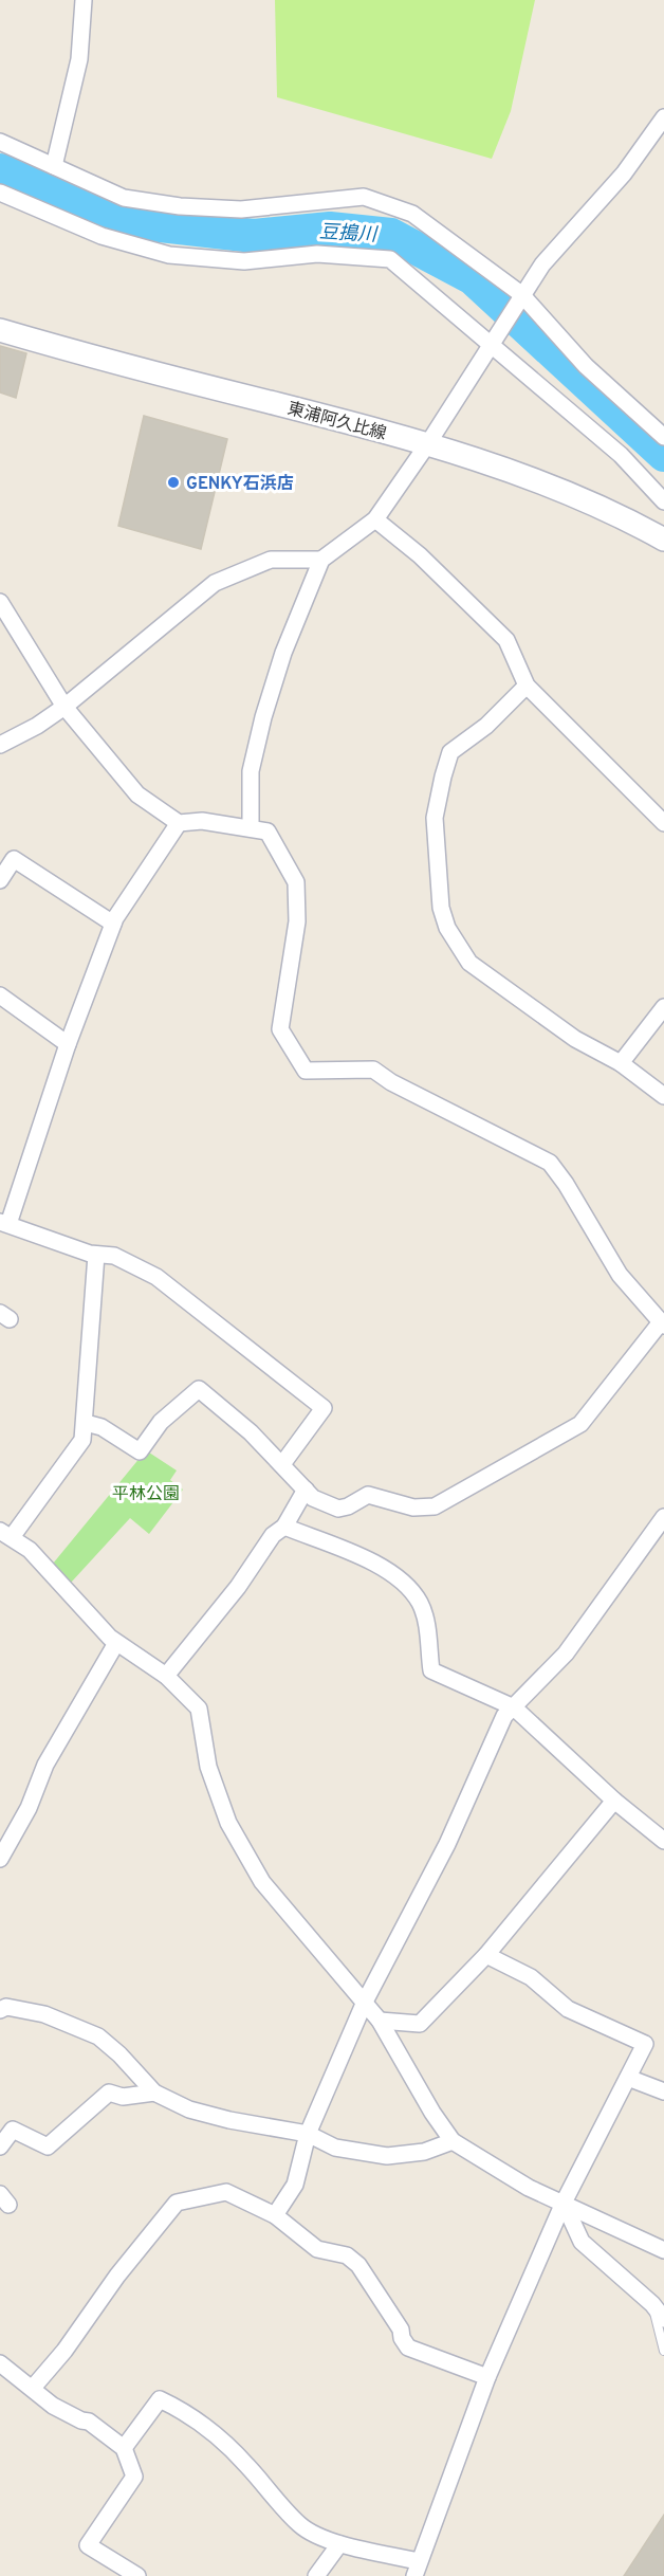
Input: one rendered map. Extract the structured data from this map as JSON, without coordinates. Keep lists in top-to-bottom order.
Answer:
{
  "streets": {
    "main road": ["東浦阿久比線"]
  },
  "water": ["豆搗川"],
  "parks": ["平林公園"],
  "places": ["GENKY石浜店"]
}
